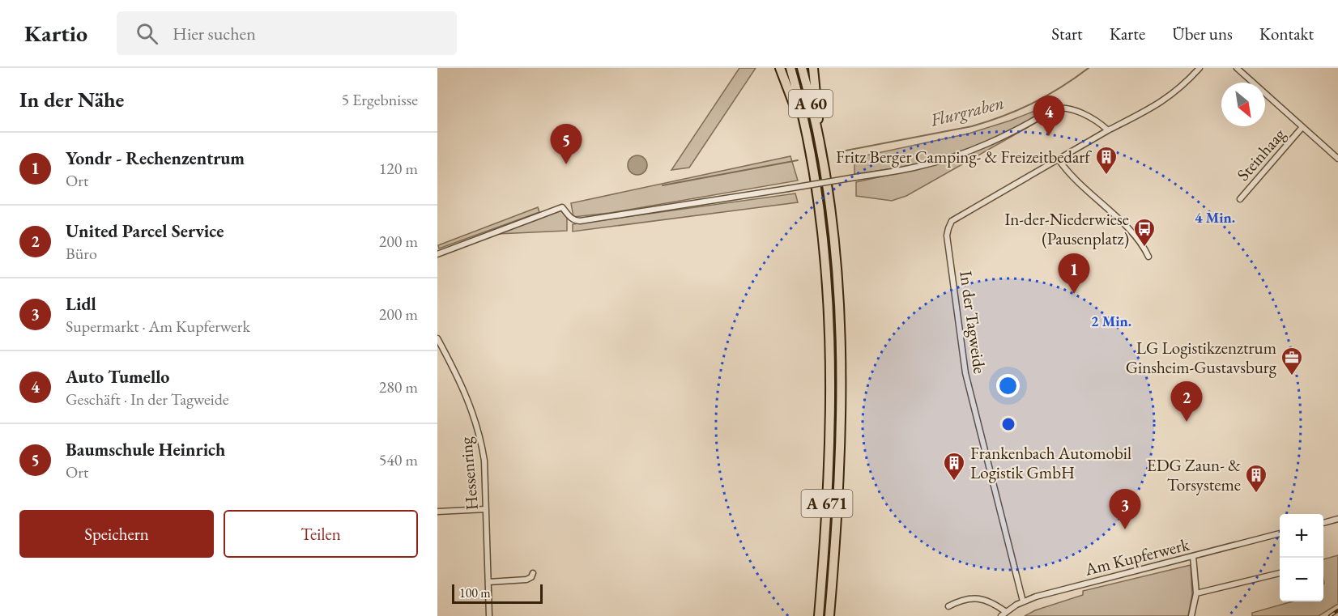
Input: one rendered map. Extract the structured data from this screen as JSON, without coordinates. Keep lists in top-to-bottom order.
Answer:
{
  "streets": {
    "highway": ["A 60", "A 671"],
    "street": [
      "Steinhaag",
      "In der Tagweide",
      "Hessenring",
      "Am Kupferwerk"
    ]
  },
  "crossings": [
    ["A 60", "A 671"],
    ["In der Tagweide", "Am Kupferwerk"]
  ],
  "water": ["Flurgraben"],
  "places": {
    "building": ["Fritz Berger Camping- & Freizeitbedarf", "Frankenbach Automobil Logistik GmbH", "EDG Zaun- & Torsysteme"],
    "bus stop": ["In-der-Niederwiese (Pausenplatz)"],
    "office": ["LG Logistikzenztrum Ginsheim-Gustavsburg"]
  },
  "scale_bar": "100 m",
  "north": "bottom right",
  "page": {
    "header": "Kartio",
    "search": "Hier suchen",
    "nav": [
      "Start",
      "Karte",
      "Über uns",
      "Kontakt"
    ],
    "heading": ["In der Nähe", "5 Ergebnisse"],
    "pins": [
      "4",
      "5",
      "1",
      "2",
      "3"
    ],
    "list": [
      {
        "mark": "1",
        "name": "Yondr - Rechenzentrum",
        "note": "Ort",
        "value": "120 m"
      },
      {
        "mark": "2",
        "name": "United Parcel Service",
        "note": "Büro",
        "value": "200 m"
      },
      {
        "mark": "3",
        "name": "Lidl",
        "note": "Supermarkt · Am Kupferwerk",
        "value": "200 m"
      },
      {
        "mark": "4",
        "name": "Auto Tumello",
        "note": "Geschäft · In der Tagweide",
        "value": "280 m"
      },
      {
        "mark": "5",
        "name": "Baumschule Heinrich",
        "note": "Ort",
        "value": "540 m"
      }
    ],
    "buttons": ["Speichern", "Teilen"],
    "map_buttons": ["+", "−"],
    "scale": "100 m"
  },
  "rings": ["4 Min.", "2 Min."]
}
